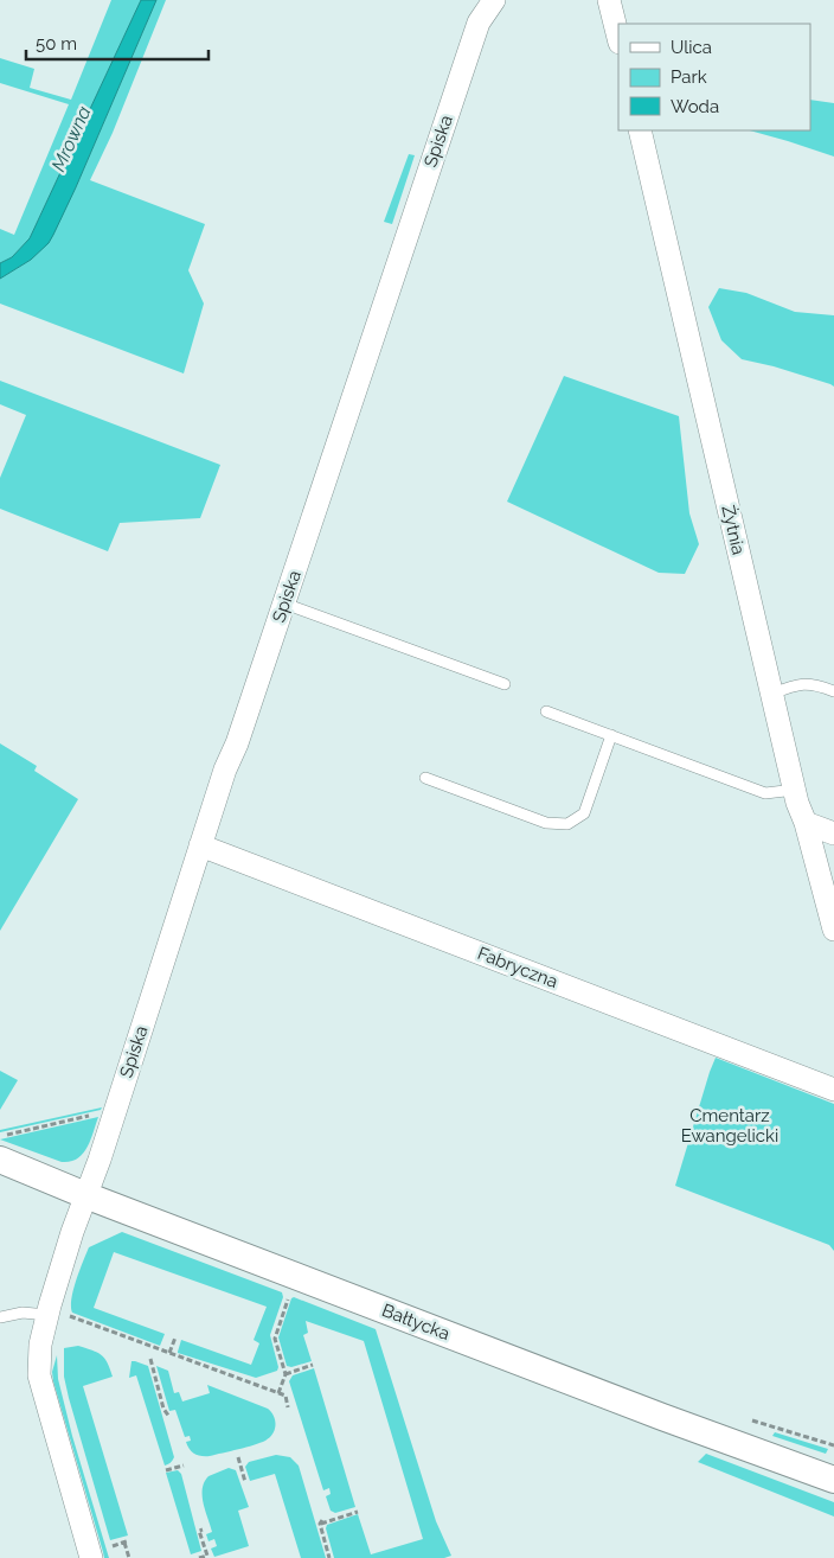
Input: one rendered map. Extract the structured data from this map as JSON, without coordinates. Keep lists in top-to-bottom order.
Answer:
{
  "streets": {
    "street": [
      "Spiska",
      "Żytnia",
      "Fabryczna",
      "Bałtycka"
    ]
  },
  "crossings": [
    ["Spiska", "Fabryczna"],
    ["Spiska", "Bałtycka"]
  ],
  "water": ["Mrowna"],
  "parks": ["Cmentarz Ewangelicki"],
  "legend": ["Ulica", "Park", "Woda"],
  "scale_bar": "50 m"
}
